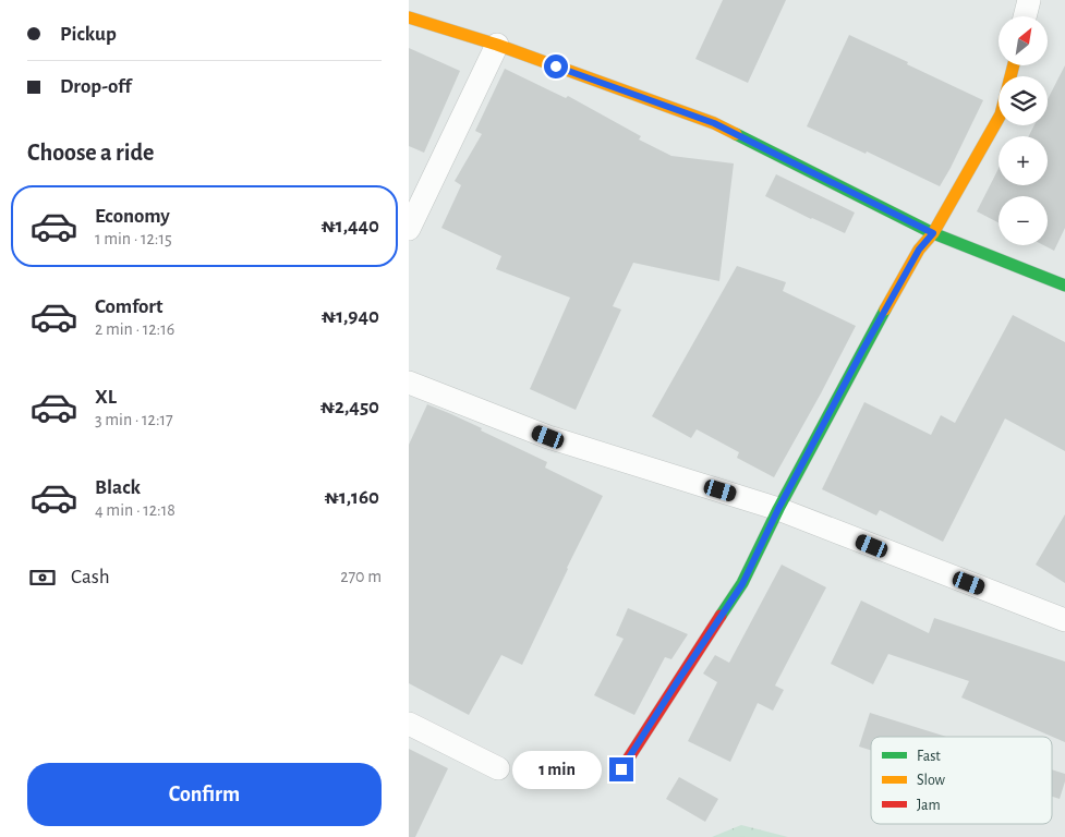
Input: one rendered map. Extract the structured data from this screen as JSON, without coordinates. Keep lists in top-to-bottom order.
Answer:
{
  "legend": ["Fast", "Slow", "Jam"],
  "north": "top right",
  "page": {
    "banner": ["Pickup", "Drop-off"],
    "map_buttons": ["+", "−"],
    "heading": "Choose a ride",
    "list": [
      {
        "name": "Economy",
        "note": "1 min · 12:15",
        "value": "₦1,440"
      },
      {
        "name": "Comfort",
        "note": "2 min · 12:16",
        "value": "₦1,940"
      },
      {
        "name": "XL",
        "note": "3 min · 12:17",
        "value": "₦2,450"
      },
      {
        "name": "Black",
        "note": "4 min · 12:18",
        "value": "₦1,160"
      }
    ],
    "pay": ["Cash", "270 m"],
    "bubble": "1 min",
    "buttons": "Confirm"
  }
}
